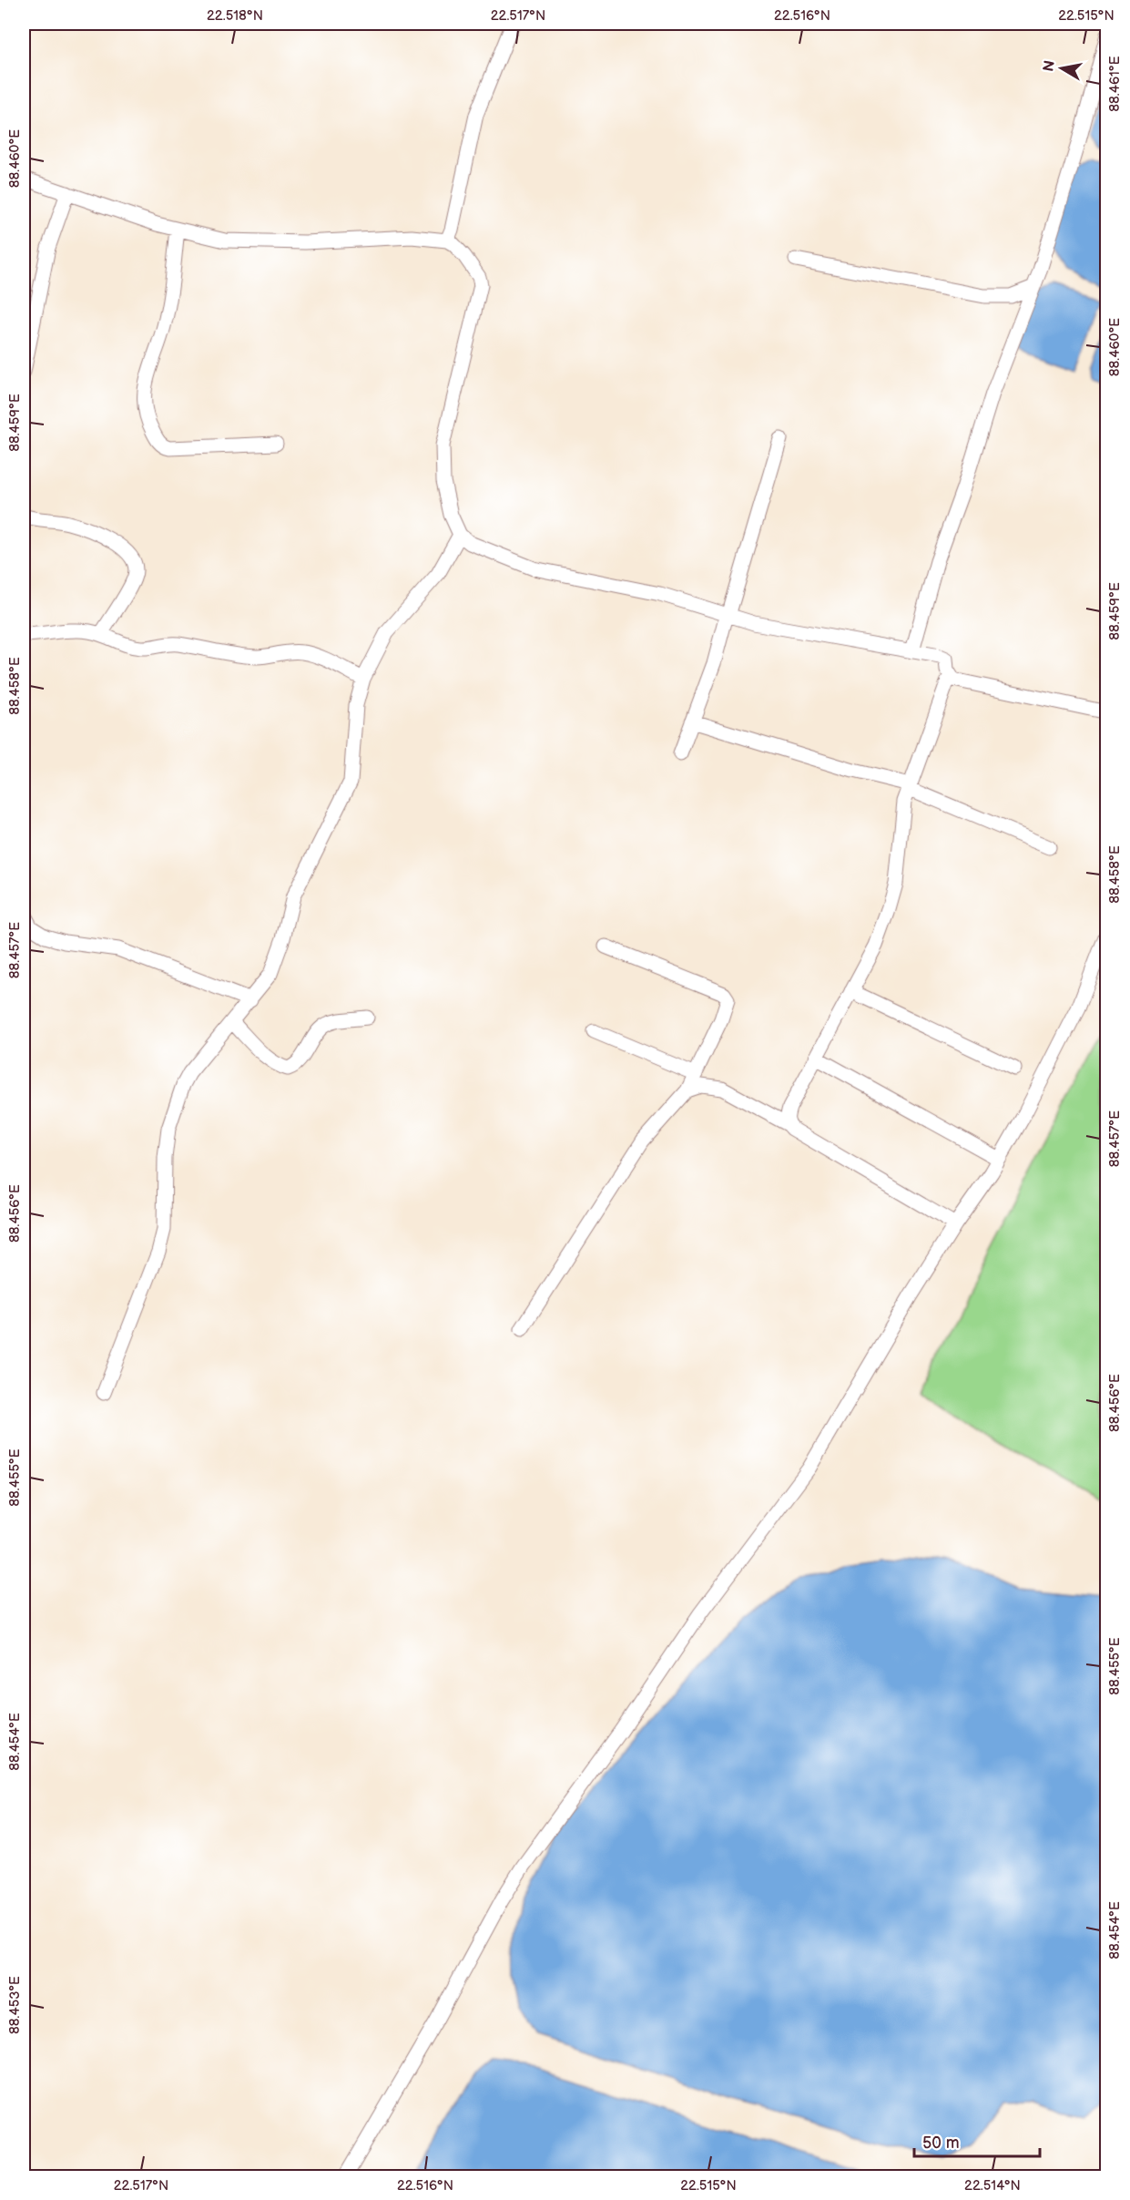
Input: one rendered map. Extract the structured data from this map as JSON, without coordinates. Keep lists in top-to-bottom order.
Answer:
{
  "scale_bar": "50 m",
  "north": "left",
  "coordinates": [
    "22.518°N",
    "22.517°N",
    "22.516°N",
    "22.515°N",
    "88.461°E",
    "88.460°E",
    "88.459°E",
    "88.458°E",
    "88.457°E",
    "88.456°E",
    "88.455°E",
    "88.454°E",
    "88.453°E",
    "22.514°N"
  ]
}
